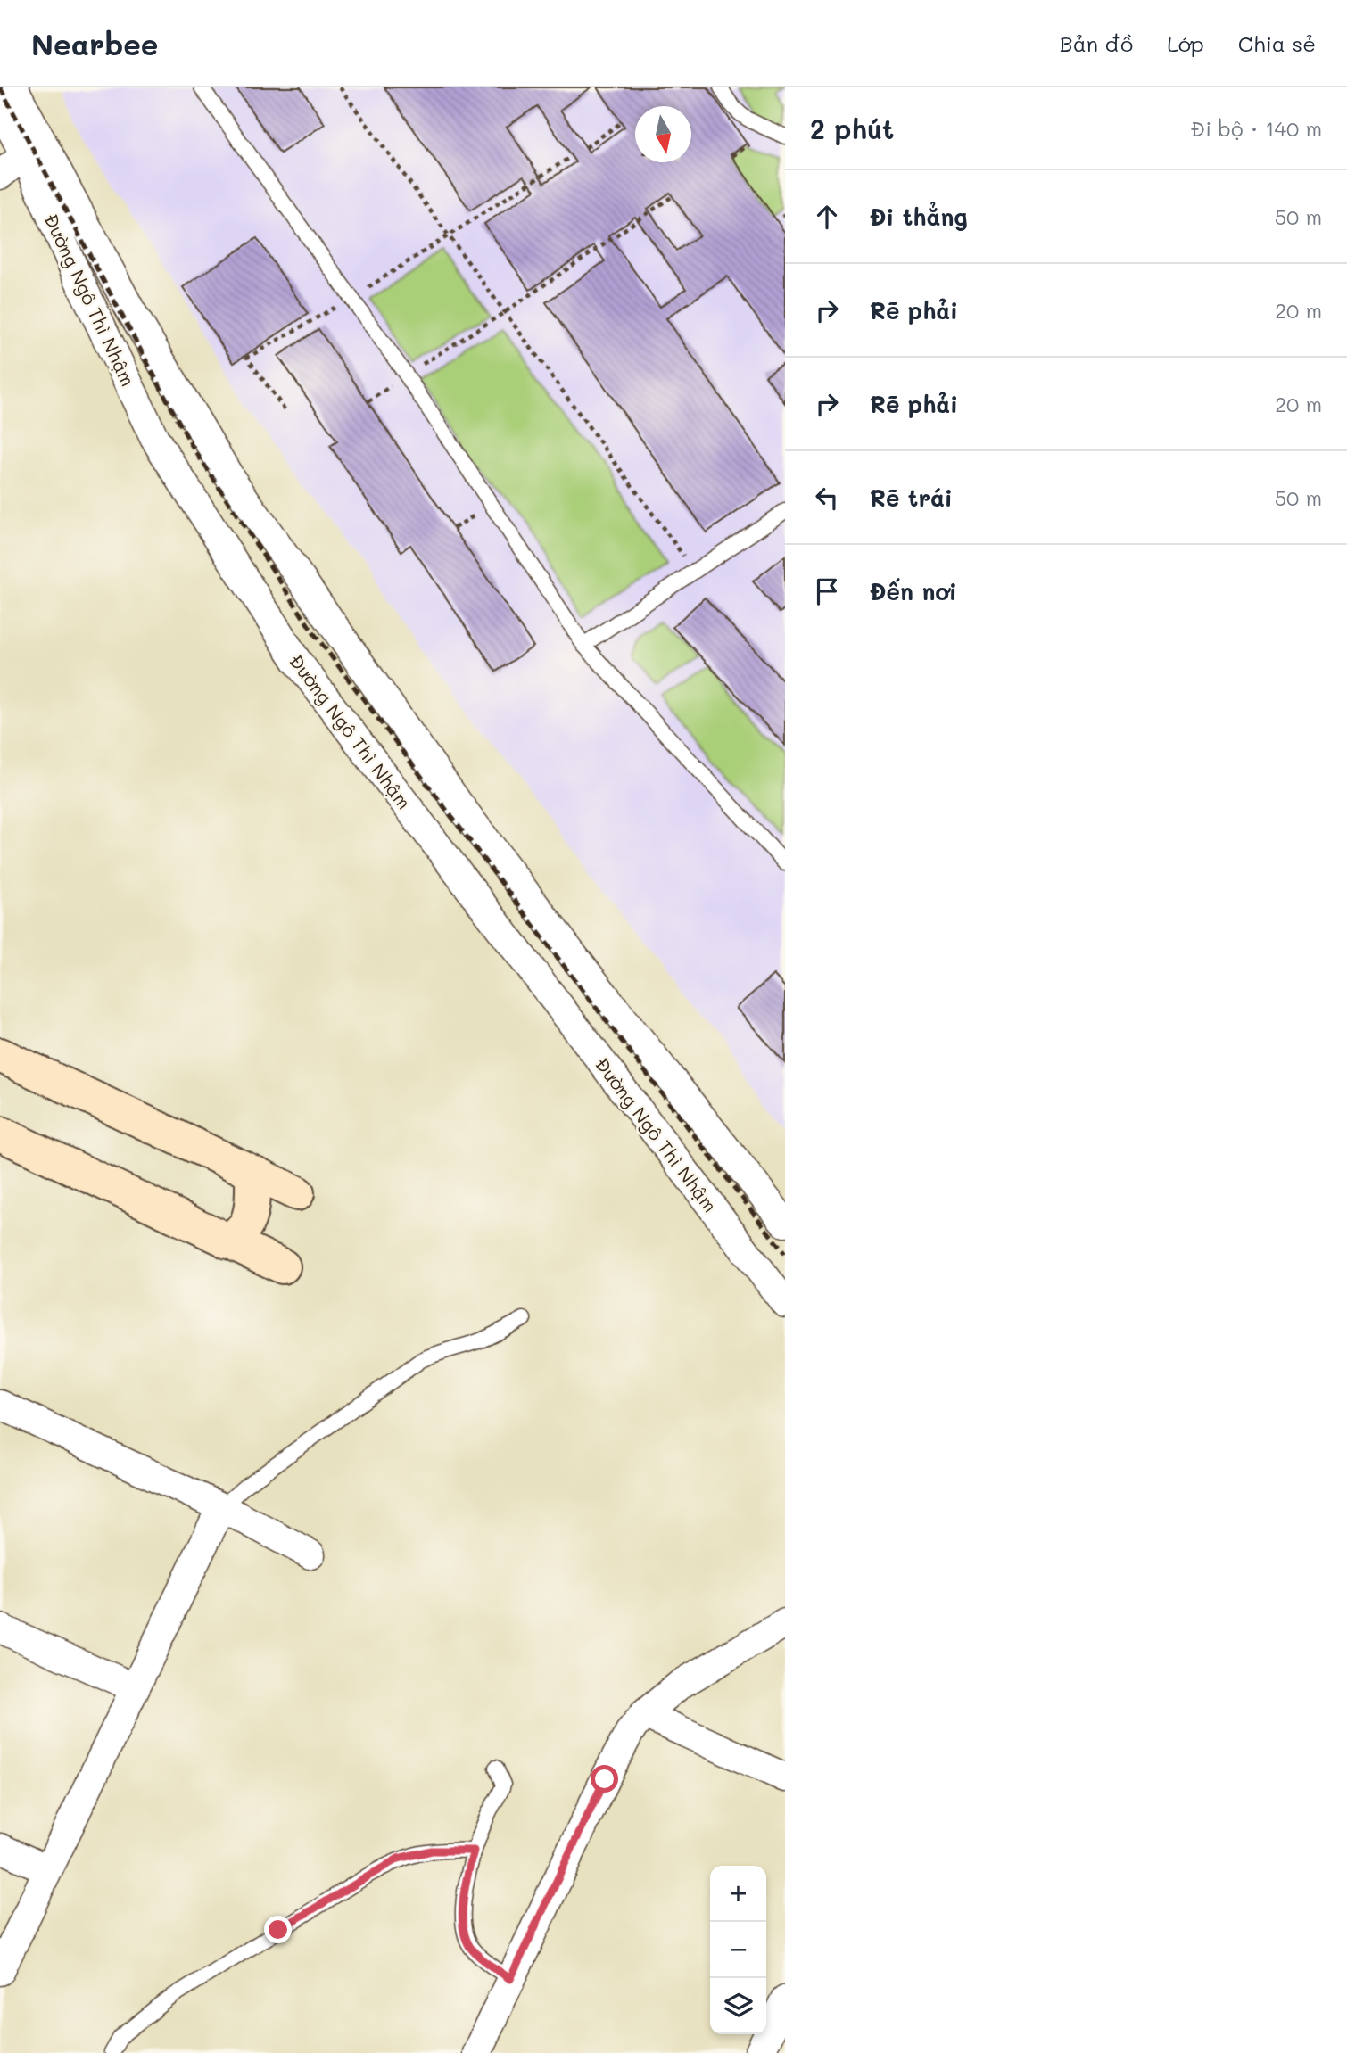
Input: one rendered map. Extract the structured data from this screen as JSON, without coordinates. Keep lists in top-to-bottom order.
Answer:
{
  "streets": {
    "street": ["Đường Ngô Thì Nhậm"]
  },
  "north": "bottom",
  "page": {
    "header": "Nearbee",
    "nav": ["Bản đồ", "Lớp", "Chia sẻ"],
    "heading": ["2 phút", "Đi bộ · 140 m"],
    "list": [
      ["Đi thẳng", "50 m"],
      ["Rẽ phải", "20 m"],
      ["Rẽ phải", "20 m"],
      ["Rẽ trái", "50 m"],
      "Đến nơi"
    ],
    "map_buttons": ["+", "−"]
  }
}
